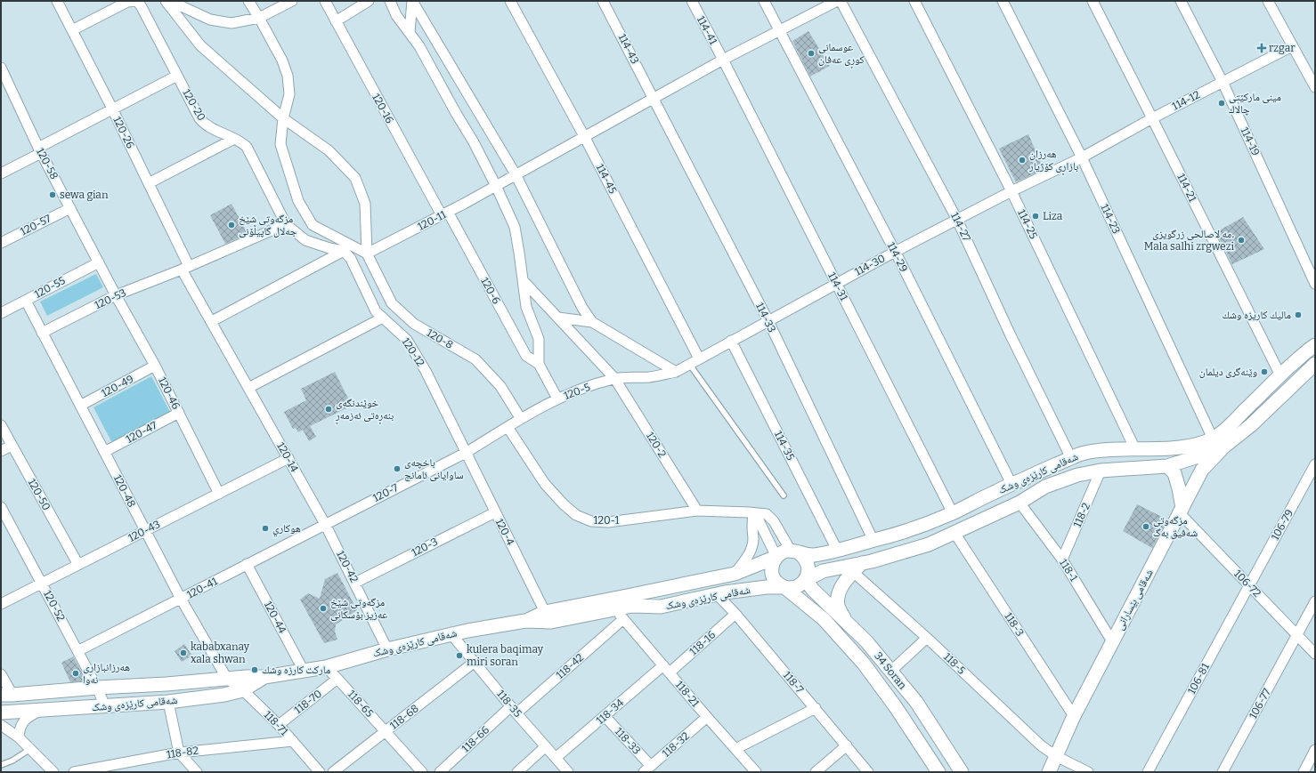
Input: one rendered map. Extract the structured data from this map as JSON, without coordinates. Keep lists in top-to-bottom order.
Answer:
{
  "streets": {
    "main road": ["شەقامی کارێزەی وشک", "شەقامی بێسارانی", "34 Soran"],
    "street": [
      "114-41",
      "114-43",
      "114-12",
      "120-20",
      "120-16",
      "120-26",
      "114-19",
      "120-58",
      "114-45",
      "114-21",
      "114-23",
      "120-11",
      "114-25",
      "120-57",
      "114-27",
      "114-29",
      "114-30",
      "114-31",
      "120-55",
      "120-6",
      "120-53",
      "114-33",
      "120-8",
      "120-12",
      "120-49",
      "120-5",
      "120-46",
      "120-47",
      "120-2",
      "114-35",
      "120-14",
      "120-48",
      "120-7",
      "120-50",
      "118-2",
      "120-1",
      "106-79",
      "120-43",
      "120-4",
      "120-3",
      "120-42",
      "118-1",
      "106-72",
      "120-41",
      "120-52",
      "120-44",
      "118-3",
      "118-16",
      "118-5",
      "118-42",
      "106-81",
      "118-7",
      "118-21",
      "118-70",
      "118-65",
      "118-35",
      "106-77",
      "118-34",
      "118-68",
      "118-71",
      "118-66",
      "118-33",
      "118-32",
      "118-82"
    ]
  },
  "crossings": [
    ["114-41", "120-11"],
    ["114-41", "114-31"],
    ["114-43", "120-11"],
    ["114-43", "114-33"],
    ["114-12", "114-19"],
    ["114-12", "114-21"],
    ["114-12", "114-23"],
    ["114-12", "114-30"],
    ["120-20", "120-26"],
    ["120-20", "120-53"],
    ["120-20", "120-12"],
    ["120-16", "120-11"],
    ["120-16", "120-6"],
    ["120-26", "120-53"],
    ["120-26", "120-14"],
    ["120-58", "120-57"],
    ["120-58", "120-55"],
    ["120-58", "120-53"],
    ["120-58", "120-46"],
    ["114-45", "120-11"],
    ["114-45", "114-30"],
    ["114-45", "120-5"],
    ["114-21", "شەقامی کارێزەی وشک"],
    ["114-23", "114-30"],
    ["114-23", "شەقامی کارێزەی وشک"],
    ["120-11", "114-29"],
    ["120-11", "114-31"],
    ["120-11", "120-6"],
    ["120-11", "114-33"],
    ["120-11", "120-8"],
    ["114-25", "114-30"],
    ["114-25", "شەقامی کارێزەی وشک"],
    ["114-27", "114-30"],
    ["114-27", "شەقامی کارێزەی وشک"],
    ["114-29", "114-30"],
    ["114-29", "شەقامی کارێزەی وشک"],
    ["114-30", "114-31"],
    ["114-30", "114-33"],
    ["114-30", "120-5"],
    ["114-30", "114-35"],
    ["114-31", "شەقامی کارێزەی وشک"],
    ["120-55", "120-48"],
    ["120-53", "120-46"],
    ["120-53", "120-14"],
    ["120-53", "120-48"],
    ["114-33", "شەقامی کارێزەی وشک"],
    ["120-8", "120-5"],
    ["120-12", "120-5"],
    ["120-12", "120-7"],
    ["120-12", "120-4"],
    ["120-49", "120-46"],
    ["120-49", "120-48"],
    ["120-5", "120-2"],
    ["120-5", "120-7"],
    ["120-5", "120-1"],
    ["120-5", "120-4"],
    ["120-46", "120-47"],
    ["120-46", "120-43"],
    ["120-47", "120-48"],
    ["120-2", "120-1"],
    ["114-35", "شەقامی کارێزەی وشک"],
    ["120-14", "شەقامی کارێزەی وشک"],
    ["120-14", "120-7"],
    ["120-14", "120-43"],
    ["120-14", "120-42"],
    ["120-14", "120-41"],
    ["شەقامی کارێزەی وشک", "120-48"],
    ["شەقامی کارێزەی وشک", "118-2"],
    ["شەقامی کارێزەی وشک", "120-1"],
    ["شەقامی کارێزەی وشک", "120-4"],
    ["شەقامی کارێزەی وشک", "120-42"],
    ["شەقامی کارێزەی وشک", "118-1"],
    ["شەقامی کارێزەی وشک", "شەقامی بێسارانی"],
    ["شەقامی کارێزەی وشک", "120-52"],
    ["شەقامی کارێزەی وشک", "120-44"],
    ["شەقامی کارێزەی وشک", "118-3"],
    ["شەقامی کارێزەی وشک", "118-5"],
    ["شەقامی کارێزەی وشک", "34 Soran"],
    ["شەقامی کارێزەی وشک", "118-7"],
    ["شەقامی کارێزەی وشک", "118-65"],
    ["شەقامی کارێزەی وشک", "118-35"],
    ["شەقامی کارێزەی وشک", "118-71"],
    ["120-48", "120-43"],
    ["120-48", "120-41"],
    ["120-48", "118-71"],
    ["120-7", "120-4"],
    ["120-7", "120-42"],
    ["120-7", "120-41"],
    ["120-50", "120-43"],
    ["118-2", "118-1"],
    ["120-1", "34 Soran"],
    ["106-79", "106-72"],
    ["106-79", "106-81"],
    ["120-43", "120-52"],
    ["120-4", "120-3"],
    ["120-3", "120-42"],
    ["120-42", "120-41"],
    ["118-1", "شەقامی بێسارانی"],
    ["106-72", "شەقامی بێسارانی"],
    ["106-72", "106-81"],
    ["106-72", "106-77"],
    ["120-41", "120-52"],
    ["120-41", "120-44"],
    ["شەقامی بێسارانی", "118-3"],
    ["شەقامی بێسارانی", "118-5"],
    ["118-16", "118-7"],
    ["118-16", "118-21"],
    ["118-16", "118-34"],
    ["118-42", "118-21"],
    ["118-42", "118-35"],
    ["118-42", "118-66"],
    ["118-21", "118-34"],
    ["118-21", "118-32"],
    ["118-70", "118-65"],
    ["118-70", "118-71"],
    ["118-65", "118-68"],
    ["118-35", "118-34"],
    ["118-35", "118-68"],
    ["118-35", "118-66"],
    ["118-34", "118-33"],
    ["118-71", "118-82"],
    ["118-33", "118-32"]
  ],
  "places": {
    "health": ["rzgar"],
    "other": [
      "عوسمانی کوڕی عەفان",
      "مینی ماركێتی چالاك",
      "ھەرزان بازاڕی کۆژیار",
      "sewa gian",
      "Liza",
      "مزگەوتی شێخ جەلال گاپیڵۆنی",
      "مه لاصالحی زرگویزی. Mala salhi zrgwezi",
      "ماليك كاريزه وشك",
      "وێنە‌گری دیلمان",
      "خوێندنگەی بنەڕەتی ئەزمەڕ",
      "باخچەی ساوایانی ئامانج",
      "مزگەوتی شەفیق بەگ",
      "هوكاري",
      "مزگەوتی شێخ عەزیز بۆسکانی",
      "kababxanay xala shwan",
      "kulera baqimay miri soran",
      "ماركت كارزه وشك",
      "هەرزانبازاڕی نەوا"
    ]
  }
}
